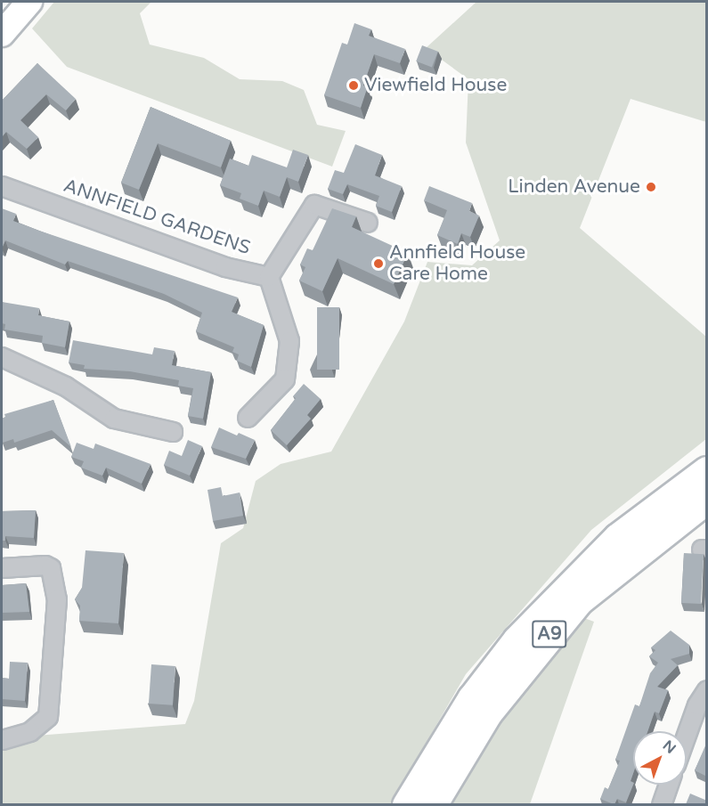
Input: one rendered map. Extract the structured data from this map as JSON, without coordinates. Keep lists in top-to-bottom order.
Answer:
{
  "streets": {
    "main road": ["A9"],
    "street": ["ANNFIELD GARDENS"]
  },
  "places": ["Viewfield House", "Linden Avenue", "Annfield House Care Home"],
  "north": "top right"
}
